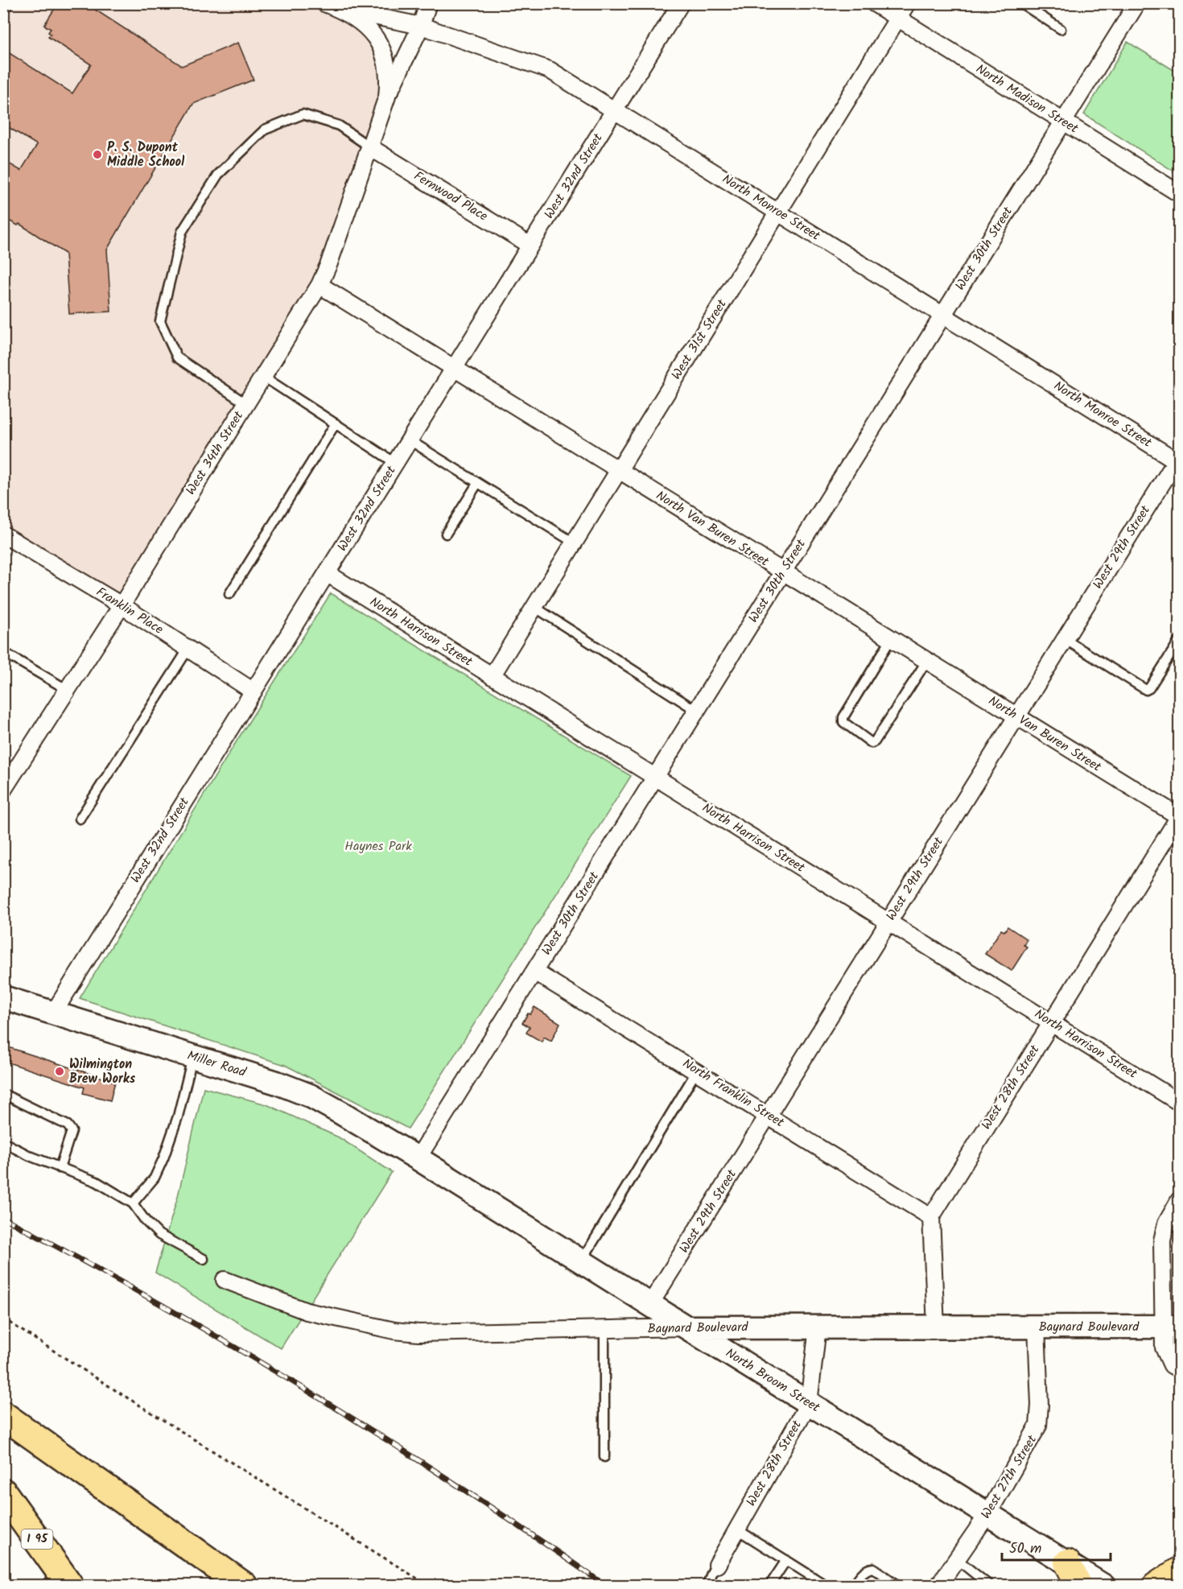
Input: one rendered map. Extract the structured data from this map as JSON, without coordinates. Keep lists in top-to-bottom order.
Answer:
{
  "streets": {
    "highway": ["I 95"],
    "street": [
      "North Madison Street",
      "West 32nd Street",
      "Fernwood Place",
      "North Monroe Street",
      "West 30th Street",
      "West 31st Street",
      "West 34th Street",
      "North Van Buren Street",
      "West 29th Street",
      "Franklin Place",
      "North Harrison Street",
      "Miller Road",
      "West 28th Street",
      "North Franklin Street",
      "Baynard Boulevard",
      "North Broom Street",
      "West 27th Street"
    ]
  },
  "crossings": [
    ["North Madison Street", "West 30th Street"],
    ["North Madison Street", "West 31st Street"],
    ["West 32nd Street", "Fernwood Place"],
    ["West 32nd Street", "North Monroe Street"],
    ["West 32nd Street", "North Van Buren Street"],
    ["West 32nd Street", "Franklin Place"],
    ["West 32nd Street", "North Harrison Street"],
    ["West 32nd Street", "Miller Road"],
    ["Fernwood Place", "West 34th Street"],
    ["North Monroe Street", "West 30th Street"],
    ["North Monroe Street", "West 31st Street"],
    ["North Monroe Street", "West 34th Street"],
    ["North Monroe Street", "West 29th Street"],
    ["West 30th Street", "North Van Buren Street"],
    ["West 30th Street", "North Harrison Street"],
    ["West 30th Street", "Miller Road"],
    ["West 30th Street", "North Franklin Street"],
    ["West 30th Street", "North Broom Street"],
    ["West 31st Street", "North Van Buren Street"],
    ["West 31st Street", "North Harrison Street"],
    ["West 34th Street", "North Van Buren Street"],
    ["West 34th Street", "Franklin Place"],
    ["North Van Buren Street", "West 29th Street"],
    ["North Van Buren Street", "West 28th Street"],
    ["West 29th Street", "North Harrison Street"],
    ["West 29th Street", "North Franklin Street"],
    ["West 29th Street", "North Broom Street"],
    ["North Harrison Street", "West 28th Street"],
    ["Miller Road", "North Broom Street"],
    ["West 28th Street", "North Franklin Street"],
    ["West 28th Street", "Baynard Boulevard"],
    ["West 28th Street", "North Broom Street"],
    ["Baynard Boulevard", "North Broom Street"],
    ["Baynard Boulevard", "West 27th Street"],
    ["North Broom Street", "West 27th Street"]
  ],
  "parks": ["Haynes Park"],
  "places": ["P. S. Dupont Middle School", "Wilmington Brew Works"],
  "scale_bar": "50 m"
}
